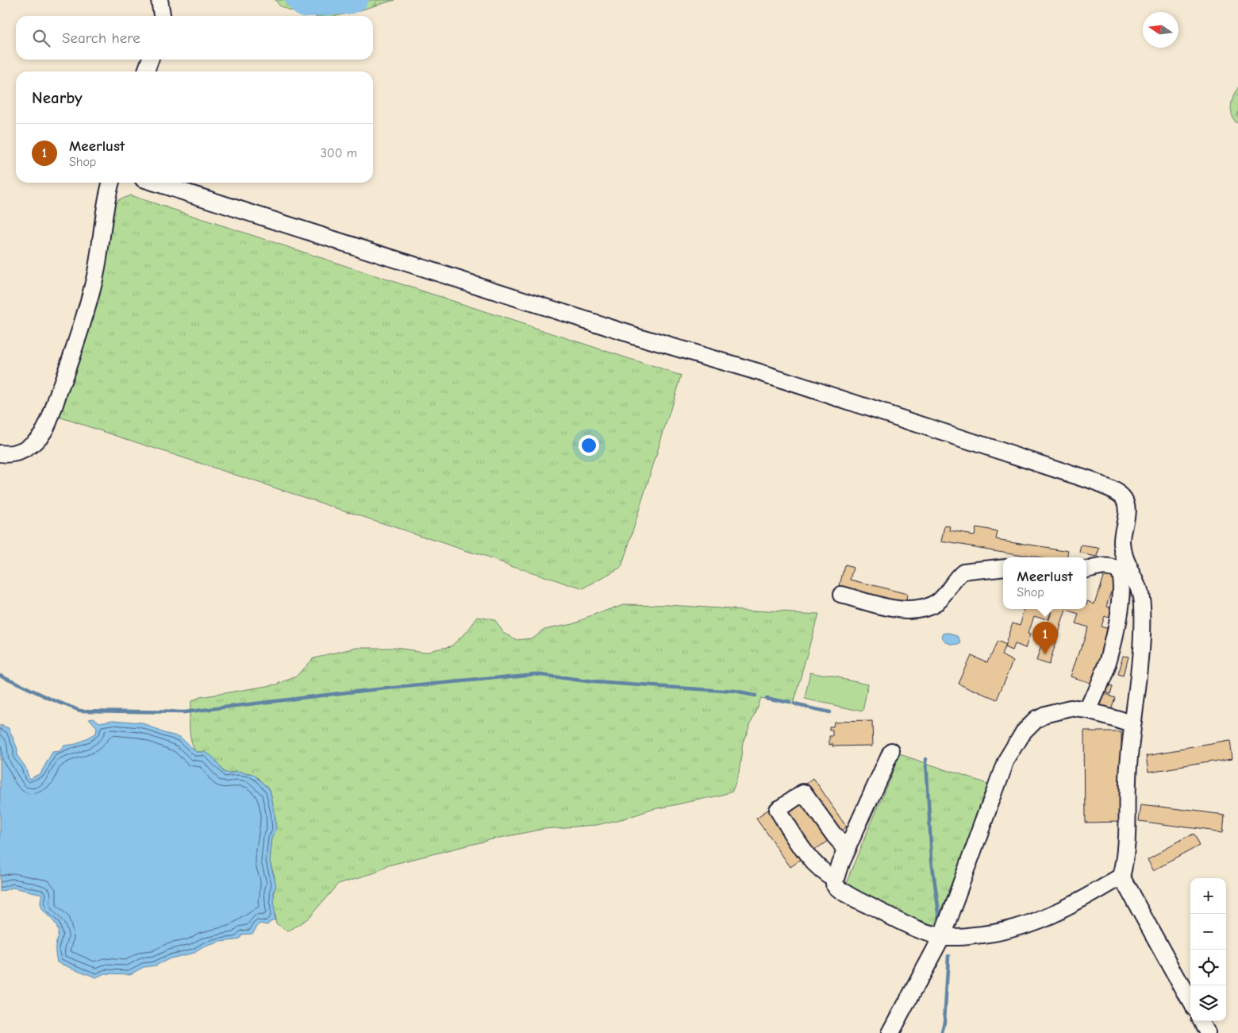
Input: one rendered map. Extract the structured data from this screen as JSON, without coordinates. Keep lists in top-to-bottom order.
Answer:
{
  "north": "left",
  "page": {
    "search": "Search here",
    "heading": "Nearby",
    "list": [
      {
        "mark": "1",
        "name": "Meerlust",
        "note": "Shop",
        "value": "300 m"
      }
    ],
    "popup": ["Meerlust", "Shop"],
    "pins": "1",
    "map_buttons": ["+", "−"]
  }
}
